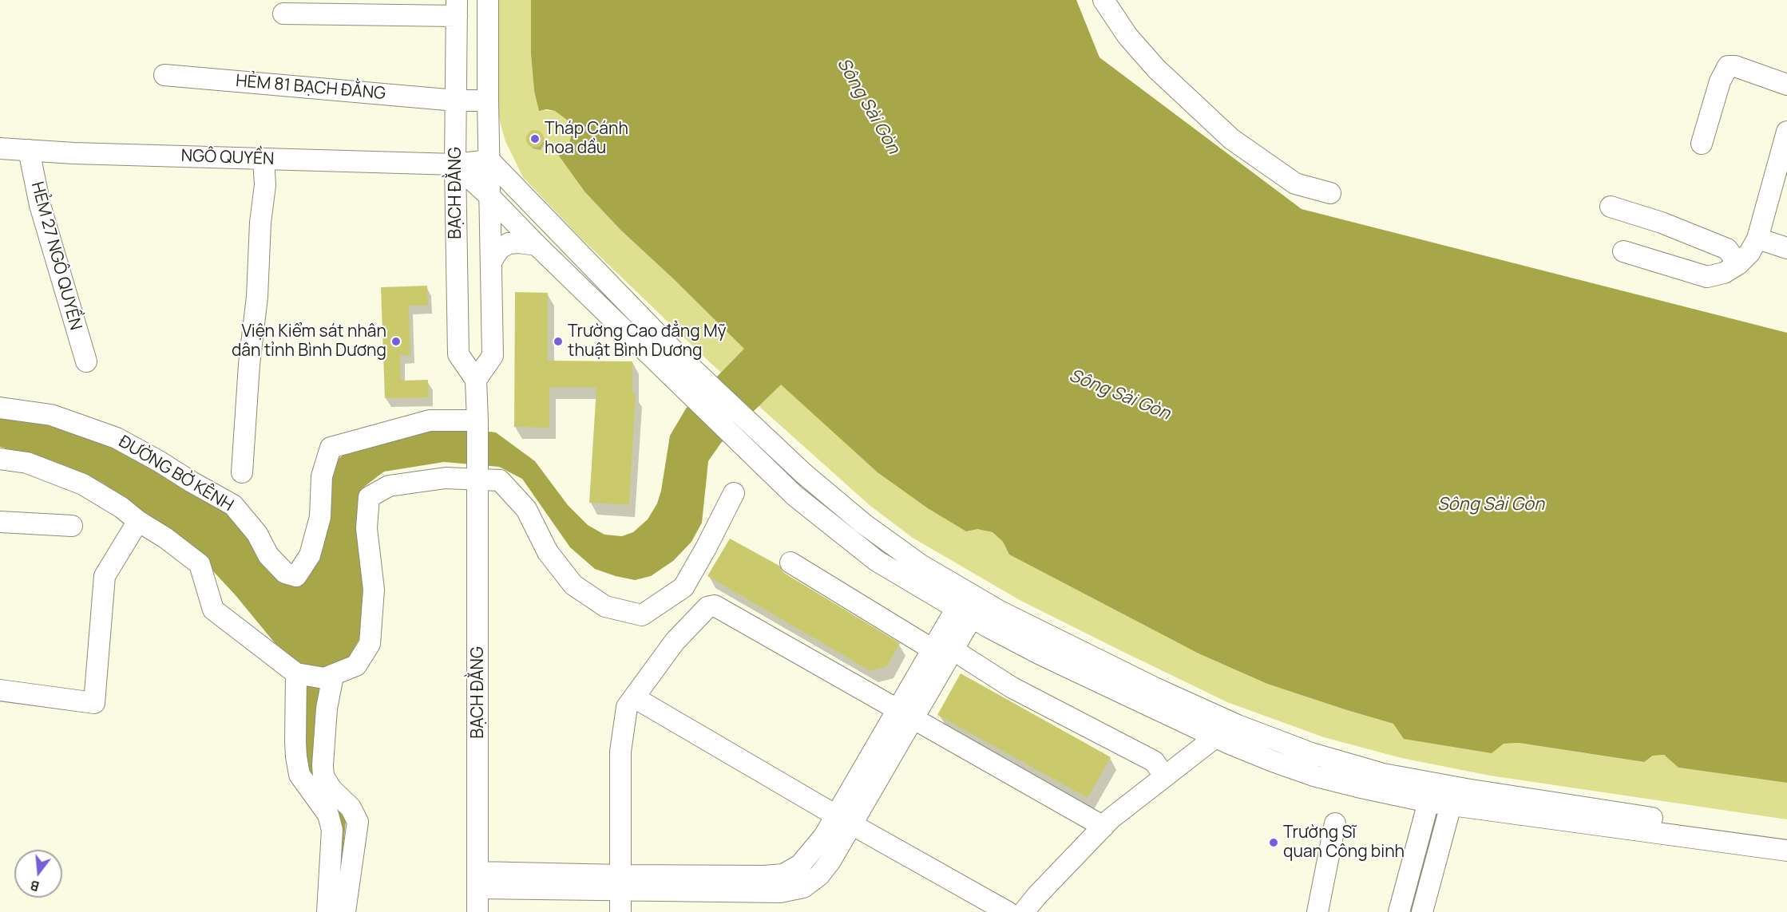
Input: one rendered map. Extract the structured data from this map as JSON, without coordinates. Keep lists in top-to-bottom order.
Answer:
{
  "streets": {
    "street": [
      "HẺM 81 BẠCH ĐẰNG",
      "NGÔ QUYỀN",
      "BẠCH ĐẰNG",
      "HẺM 27 NGÔ QUYỀN",
      "ĐƯỜNG BỜ KÊNH"
    ]
  },
  "crossings": [
    ["HẺM 81 BẠCH ĐẰNG", "BẠCH ĐẰNG"],
    ["NGÔ QUYỀN", "BẠCH ĐẰNG"],
    ["NGÔ QUYỀN", "HẺM 27 NGÔ QUYỀN"],
    ["BẠCH ĐẰNG", "ĐƯỜNG BỜ KÊNH"]
  ],
  "water": ["Sông Sài Gòn"],
  "places": [
    "Tháp Cánh hoa dầu",
    "Viện Kiểm sát nhân dân tỉnh Bình Dương",
    "Trường Cao đẳng Mỹ thuật Bình Dương",
    "Trường Sĩ quan Công binh"
  ],
  "north": "bottom"
}
